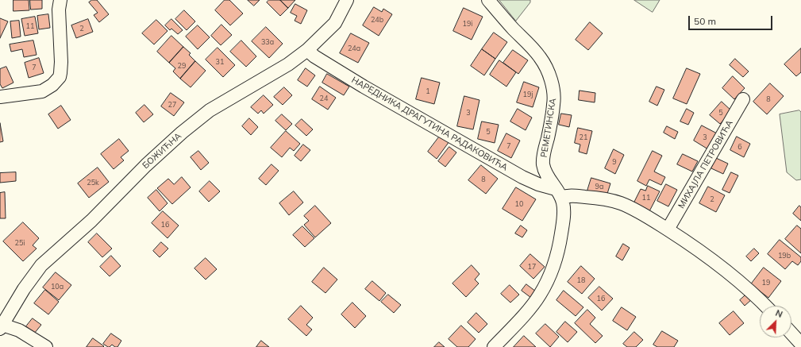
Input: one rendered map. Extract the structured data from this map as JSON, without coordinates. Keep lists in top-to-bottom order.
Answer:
{
  "streets": {
    "street": [
      "НАРЕДНИКА ДРАГУТИНА РАДАКОВИЋА",
      "РЕМЕТИНСКА",
      "БОЖИЋНА",
      "МИХАЈЛА ПЕТРОВИЋА"
    ]
  },
  "crossings": [
    ["НАРЕДНИКА ДРАГУТИНА РАДАКОВИЋА", "РЕМЕТИНСКА"],
    ["НАРЕДНИКА ДРАГУТИНА РАДАКОВИЋА", "БОЖИЋНА"],
    ["НАРЕДНИКА ДРАГУТИНА РАДАКОВИЋА", "МИХАЈЛА ПЕТРОВИЋА"]
  ],
  "house_numbers": [
    "24b",
    "19i",
    "11",
    "2",
    "33a",
    "24a",
    "31",
    "29",
    "7",
    "1",
    "19j",
    "24",
    "8",
    "27",
    "3",
    "5",
    "5",
    "21",
    "3",
    "7",
    "6",
    "9",
    "8",
    "25k",
    "9a",
    "11",
    "2",
    "10",
    "16",
    "25i",
    "19b",
    "17",
    "18",
    "19",
    "10a",
    "16"
  ],
  "scale_bar": "50 m",
  "north": "top right"
}
